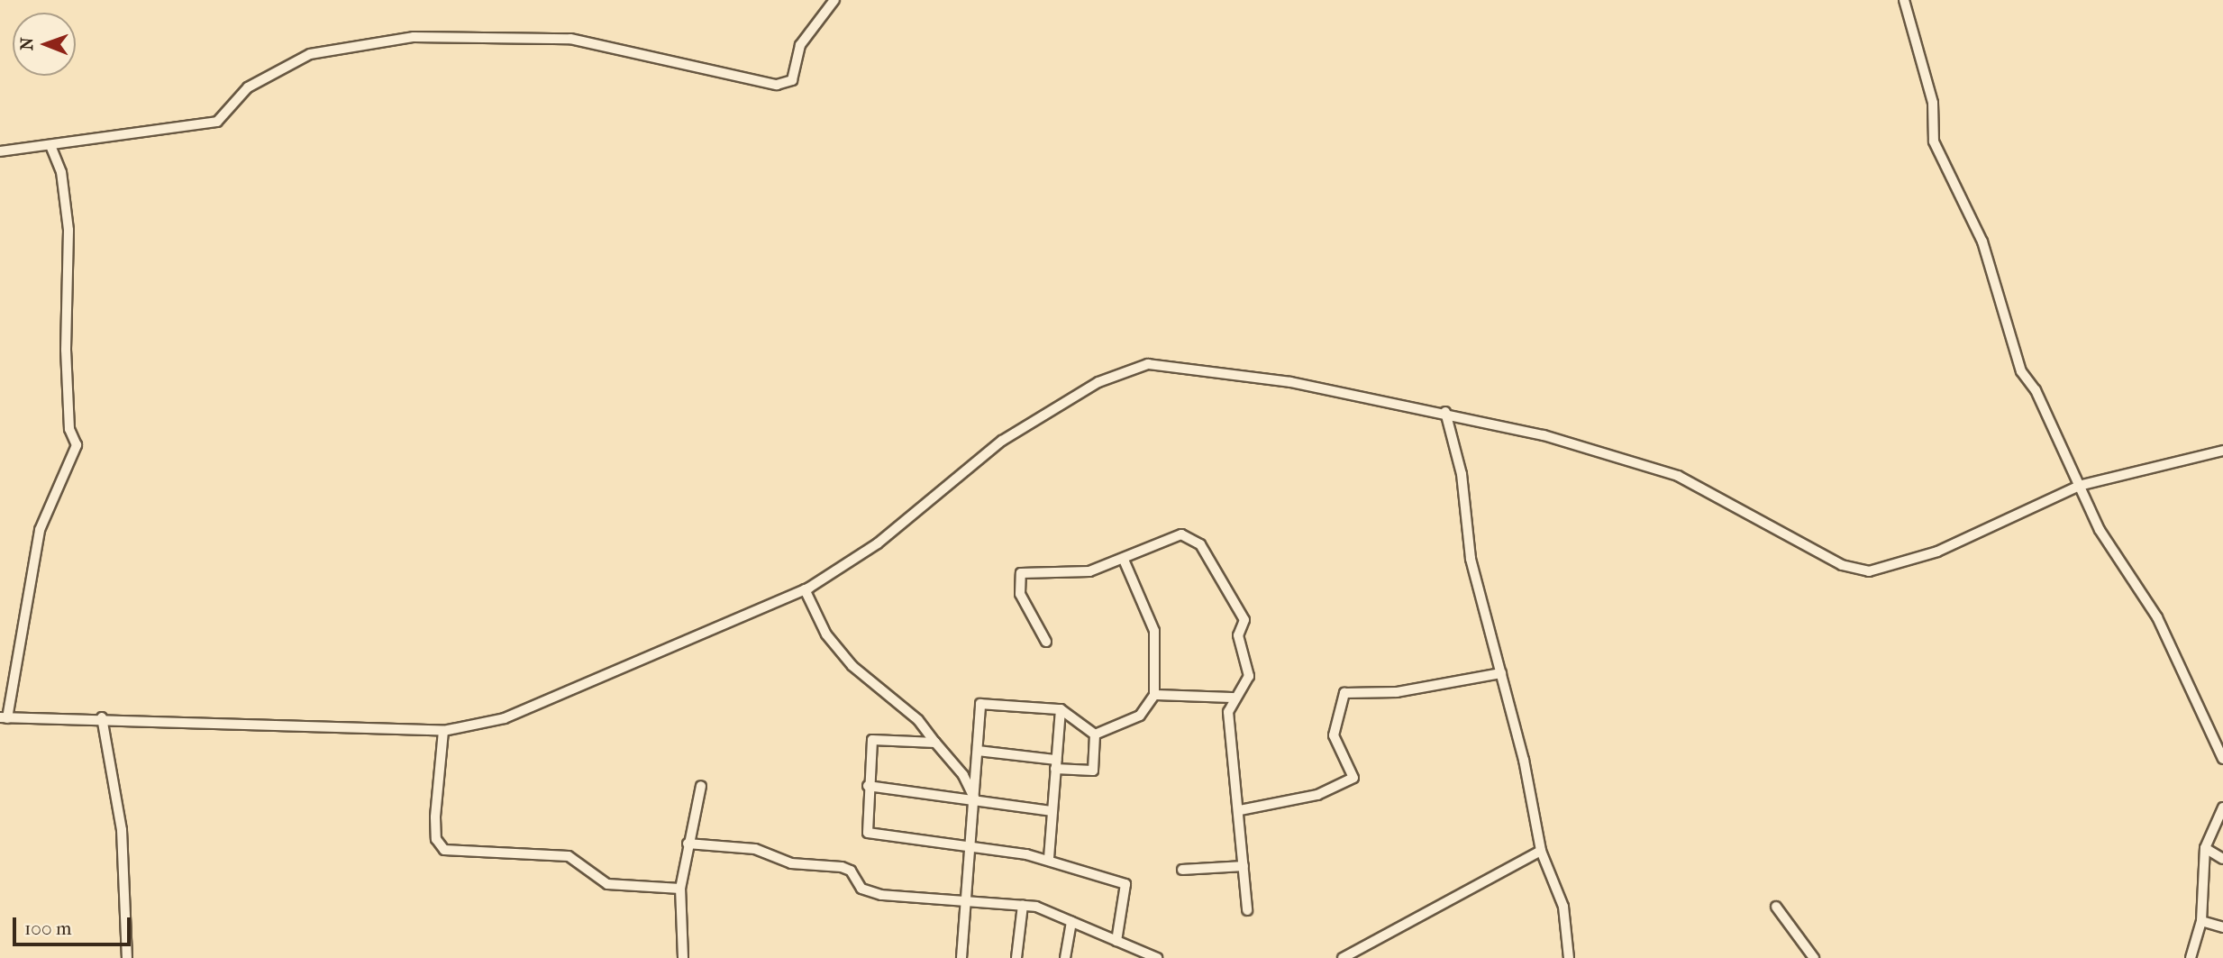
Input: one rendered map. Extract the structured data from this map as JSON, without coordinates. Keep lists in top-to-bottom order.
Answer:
{
  "scale_bar": "100 m",
  "north": "left"
}
